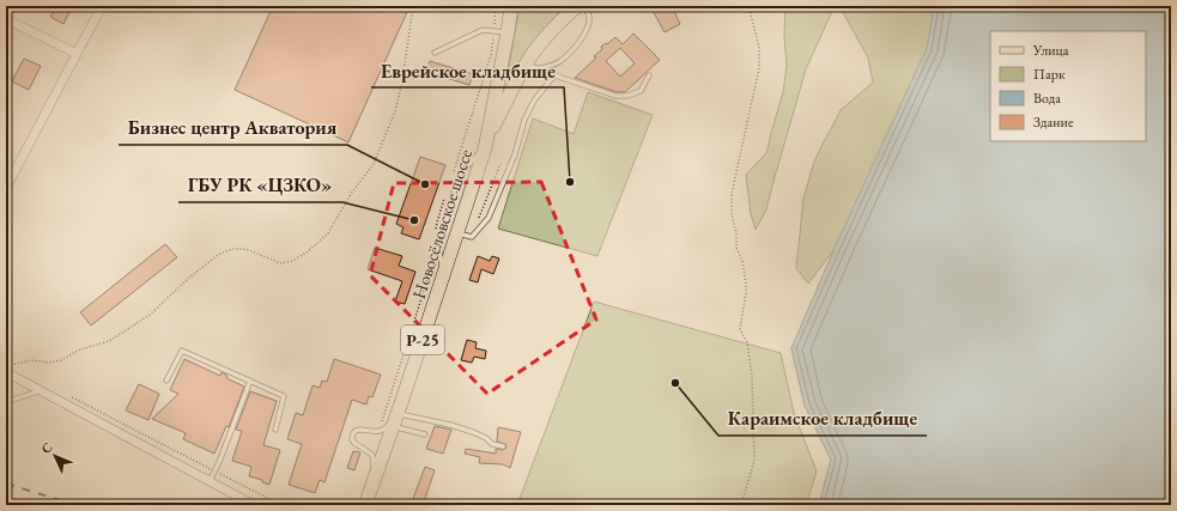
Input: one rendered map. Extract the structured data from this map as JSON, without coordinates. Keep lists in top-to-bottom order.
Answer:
{
  "streets": {
    "main road": ["Новосёловское шоссе", "Р-25"]
  },
  "places": [
    "Еврейское кладбище",
    "Бизнес центр Акватория",
    "ГБУ РК «ЦЗКО»",
    "Караимское кладбище"
  ],
  "legend": [
    "Улица",
    "Парк",
    "Вода",
    "Здание"
  ],
  "north": "top left"
}
